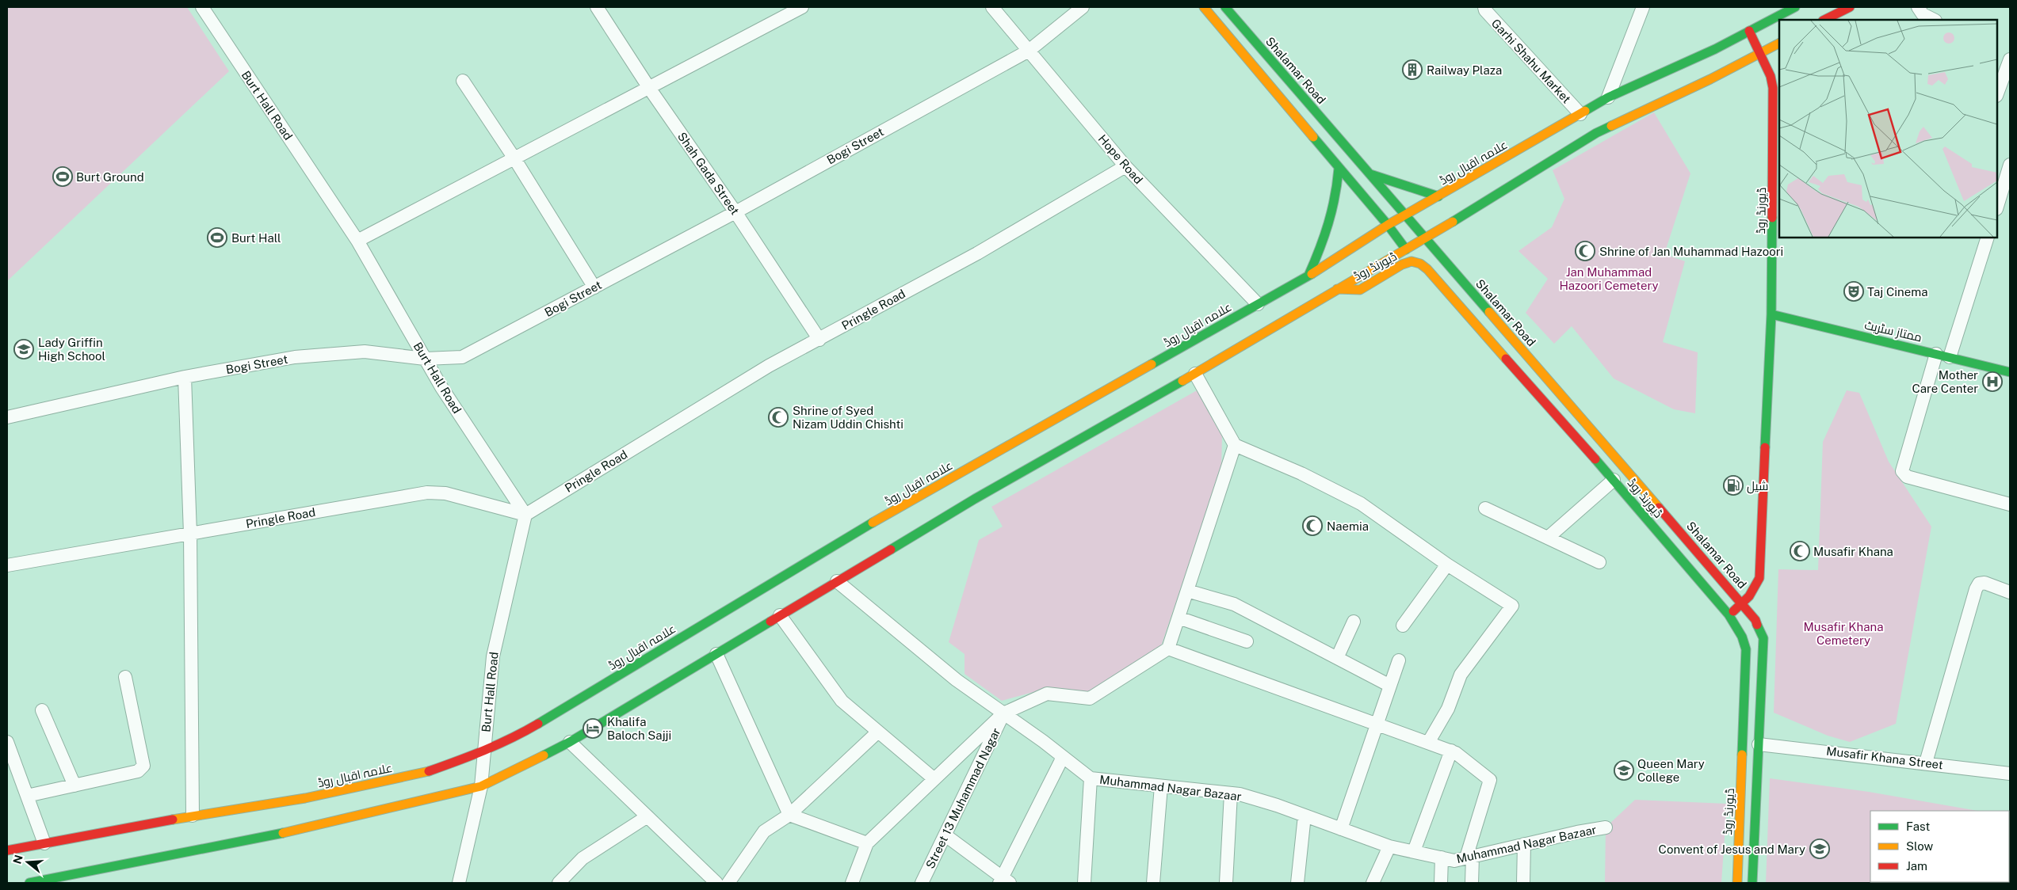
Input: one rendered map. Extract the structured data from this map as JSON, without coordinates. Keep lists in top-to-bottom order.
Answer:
{
  "streets": {
    "main road": [
      "Shalamar Road",
      "علامہ اقبال روڈ",
      "ڈیورنڈ روڈ",
      "ممتاز سٹریٹ"
    ],
    "street": [
      "Garhi Shahu Market",
      "Burt Hall Road",
      "Bogi Street",
      "Hope Road",
      "Shah Gada Street",
      "Pringle Road",
      "Musafir Khana Street",
      "Muhammad Nagar Bazaar",
      "Street 13 Muhammad Nagar"
    ]
  },
  "crossings": [
    ["Garhi Shahu Market", "علامہ اقبال روڈ"],
    ["Shalamar Road", "علامہ اقبال روڈ"],
    ["Shalamar Road", "ڈیورنڈ روڈ"],
    ["Shalamar Road", "Musafir Khana Street"],
    ["Burt Hall Road", "Bogi Street"],
    ["Burt Hall Road", "علامہ اقبال روڈ"],
    ["Burt Hall Road", "Pringle Road"],
    ["Bogi Street", "Hope Road"],
    ["Bogi Street", "Shah Gada Street"],
    ["Hope Road", "علامہ اقبال روڈ"],
    ["Hope Road", "Pringle Road"],
    ["علامہ اقبال روڈ", "ڈیورنڈ روڈ"],
    ["Shah Gada Street", "Pringle Road"],
    ["ڈیورنڈ روڈ", "ممتاز سٹریٹ"],
    ["Muhammad Nagar Bazaar", "Street 13 Muhammad Nagar"]
  ],
  "parks": ["Jan Muhammad Hazoori Cemetery", "Musafir Khana Cemetery"],
  "places": {
    "building": ["Railway Plaza"],
    "sports": ["Burt Ground", "Burt Hall"],
    "mosque": [
      "Shrine of Jan Muhammad Hazoori",
      "Shrine of Syed Nizam Uddin Chishti",
      "Naemia",
      "Musafir Khana"
    ],
    "theatre": ["Taj Cinema"],
    "school or university": ["Lady Griffin High School", "Queen Mary College", "Convent of Jesus and Mary"],
    "hospital": ["Mother Care Center"],
    "fuel station": ["شیل"],
    "hotel": ["Khalifa Baloch Sajji"]
  },
  "legend": ["Fast", "Slow", "Jam"],
  "north": "left"
}
